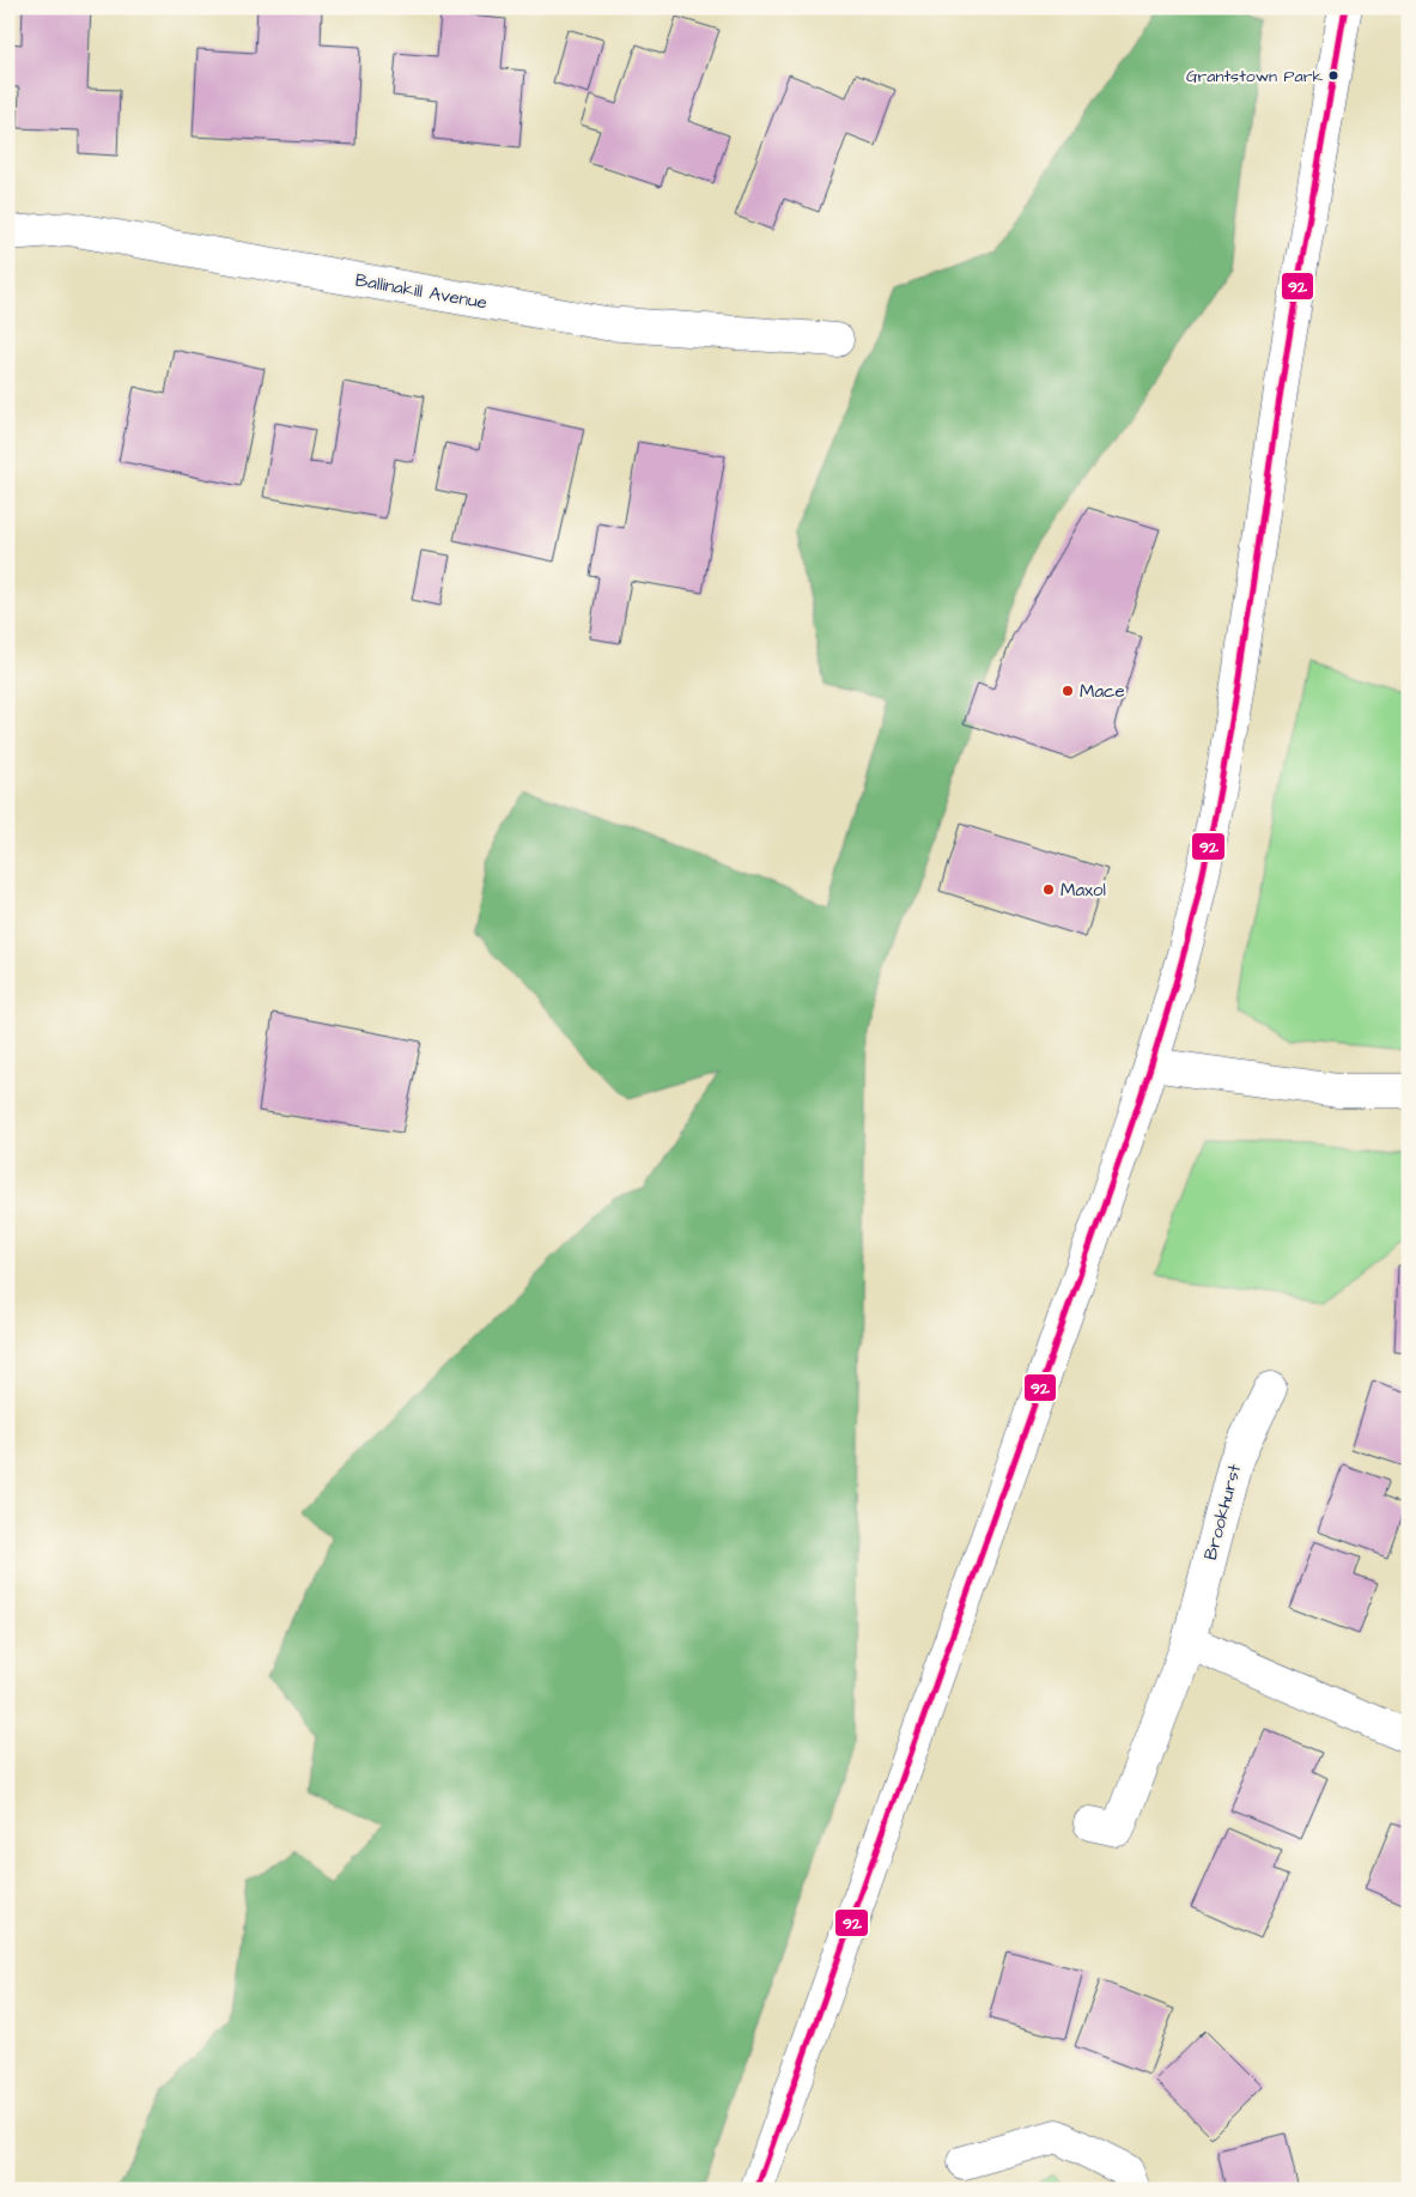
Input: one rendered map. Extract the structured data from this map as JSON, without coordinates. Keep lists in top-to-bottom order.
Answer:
{
  "streets": {
    "main road": ["Ballinakill Avenue", "Brookhurst"]
  },
  "places": ["Grantstown Park", "Mace", "Maxol"],
  "lines": ["transit line 92"]
}
